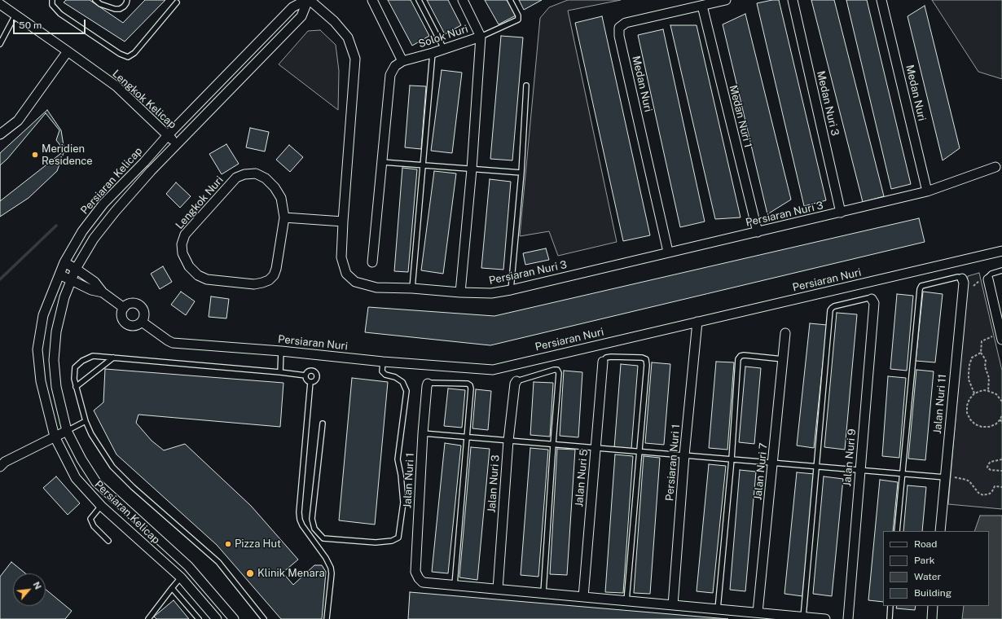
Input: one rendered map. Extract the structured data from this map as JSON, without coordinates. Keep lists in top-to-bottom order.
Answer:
{
  "streets": {
    "street": [
      "Solok Nuri",
      "Medan Nuri",
      "Lengkok Kelicap",
      "Medan Nuri 3",
      "Medan Nuri 1",
      "Persiaran Kelicap",
      "Lengkok Nuri",
      "Persiaran Nuri 3",
      "Persiaran Nuri",
      "Jalan Nuri 11",
      "Jalan Nuri 9",
      "Persiaran Nuri 1",
      "Jalan Nuri 7",
      "Jalan Nuri 5",
      "Jalan Nuri 1",
      "Jalan Nuri 3"
    ]
  },
  "crossings": [
    ["Solok Nuri", "Persiaran Nuri 3"],
    ["Medan Nuri", "Medan Nuri 1"],
    ["Medan Nuri", "Persiaran Nuri 3"],
    ["Lengkok Kelicap", "Persiaran Kelicap"],
    ["Medan Nuri 3", "Persiaran Nuri 3"],
    ["Medan Nuri 1", "Persiaran Nuri 3"],
    ["Persiaran Kelicap", "Persiaran Nuri 3"],
    ["Persiaran Nuri", "Persiaran Nuri 1"]
  ],
  "places": ["Meridien Residence", "Pizza Hut", "Klinik Menara"],
  "legend": [
    "Road",
    "Park",
    "Water",
    "Building"
  ],
  "scale_bar": "50 m",
  "north": "top right"
}
